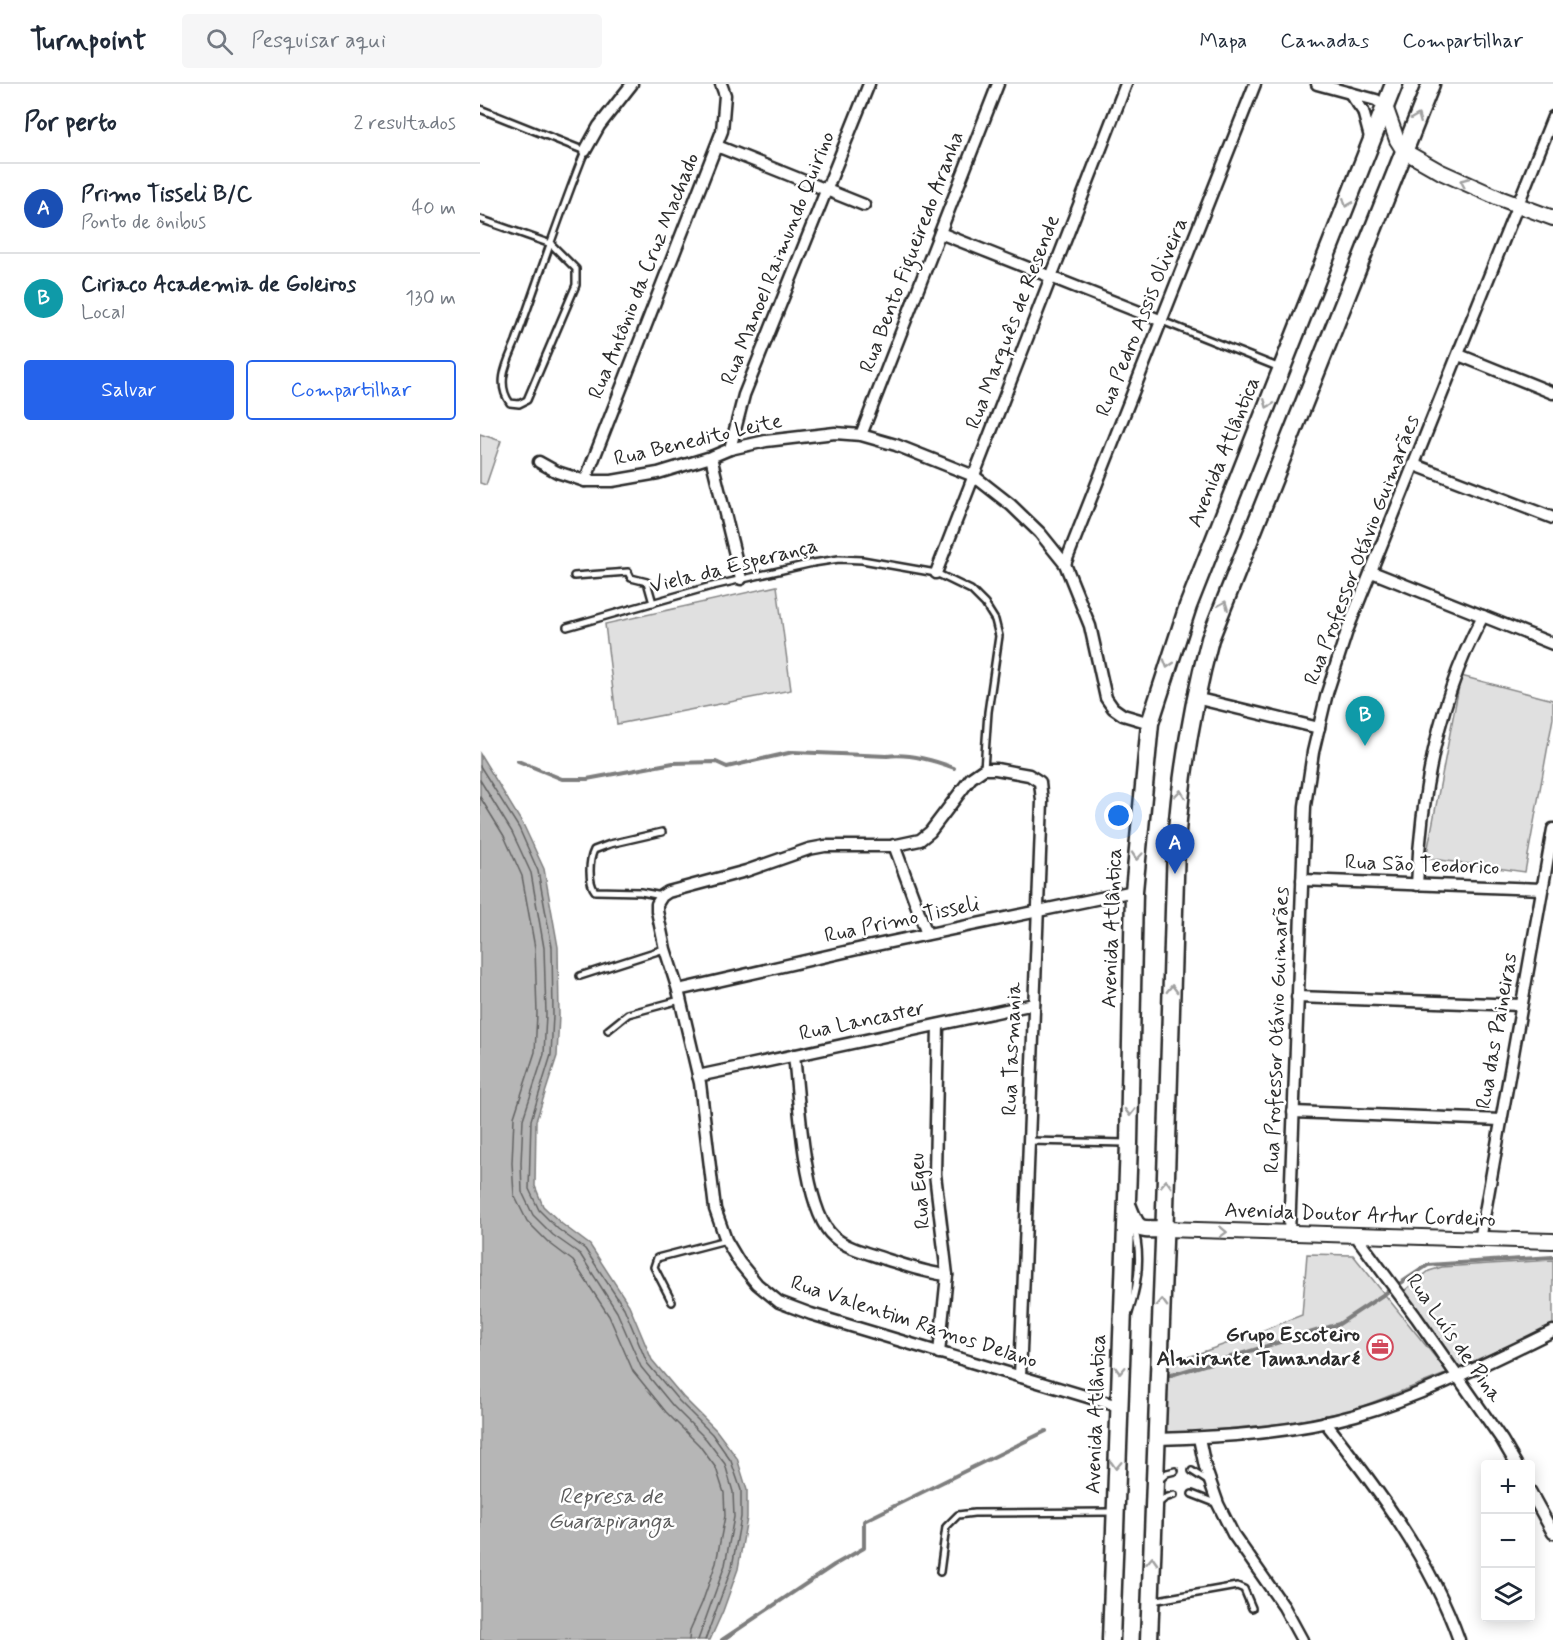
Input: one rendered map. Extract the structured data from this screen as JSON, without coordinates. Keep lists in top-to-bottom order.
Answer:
{
  "streets": {
    "main road": ["Avenida Atlântica"],
    "street": [
      "Rua Bento Figueiredo Aranha",
      "Rua Manoel Raimundo Quirino",
      "Rua Antônio da Cruz Machado",
      "Rua Pedro Assis Oliveira",
      "Rua Marquês de Resende",
      "Rua Benedito Leite",
      "Rua Professor Otávio Guimarães",
      "Rua São Teodorico",
      "Rua Primo Tisseli",
      "Rua Lancaster",
      "Rua das Paineiras",
      "Rua Tasmania",
      "Rua Egeu",
      "Avenida Doutor Artur Cordeiro",
      "Rua Valentim Ramos Delano",
      "Rua Luís de Pina"
    ],
    "lane": ["Viela da Esperança"]
  },
  "crossings": [
    ["Rua Bento Figueiredo Aranha", "Rua Benedito Leite"],
    ["Rua Manoel Raimundo Quirino", "Rua Benedito Leite"],
    ["Rua Antônio da Cruz Machado", "Rua Benedito Leite"],
    ["Rua Pedro Assis Oliveira", "Rua Benedito Leite"],
    ["Rua Marquês de Resende", "Rua Benedito Leite"],
    ["Rua Marquês de Resende", "Viela da Esperança"],
    ["Rua Benedito Leite", "Avenida Atlântica"],
    ["Avenida Atlântica", "Rua Primo Tisseli"],
    ["Avenida Atlântica", "Rua Valentim Ramos Delano"],
    ["Rua Professor Otávio Guimarães", "Rua São Teodorico"],
    ["Rua Professor Otávio Guimarães", "Avenida Doutor Artur Cordeiro"],
    ["Viela da Esperança", "Rua Tasmania"],
    ["Rua São Teodorico", "Rua das Paineiras"],
    ["Rua Primo Tisseli", "Rua Tasmania"],
    ["Rua Primo Tisseli", "Rua Valentim Ramos Delano"],
    ["Rua Lancaster", "Rua Tasmania"],
    ["Rua Lancaster", "Rua Egeu"],
    ["Rua Lancaster", "Rua Valentim Ramos Delano"],
    ["Rua das Paineiras", "Avenida Doutor Artur Cordeiro"],
    ["Rua Tasmania", "Rua Valentim Ramos Delano"],
    ["Rua Egeu", "Rua Valentim Ramos Delano"],
    ["Avenida Doutor Artur Cordeiro", "Rua Luís de Pina"]
  ],
  "water": ["Represa de Guarapiranga"],
  "places": {
    "office": ["Grupo Escoteiro Almirante Tamandaré"]
  },
  "page": {
    "header": "Turnpoint",
    "search": "Pesquisar aqui",
    "nav": ["Mapa", "Camadas", "Compartilhar"],
    "heading": ["Por perto", "2 resultados"],
    "list": [
      {
        "mark": "A",
        "name": "Primo Tisseli B/C",
        "note": "Ponto de ônibus",
        "value": "40 m"
      },
      {
        "mark": "B",
        "name": "Ciriaco Academia de Goleiros",
        "note": "Local",
        "value": "130 m"
      }
    ],
    "buttons": ["Salvar", "Compartilhar"],
    "pins": ["B", "A"],
    "map_buttons": ["+", "−"]
  }
}
